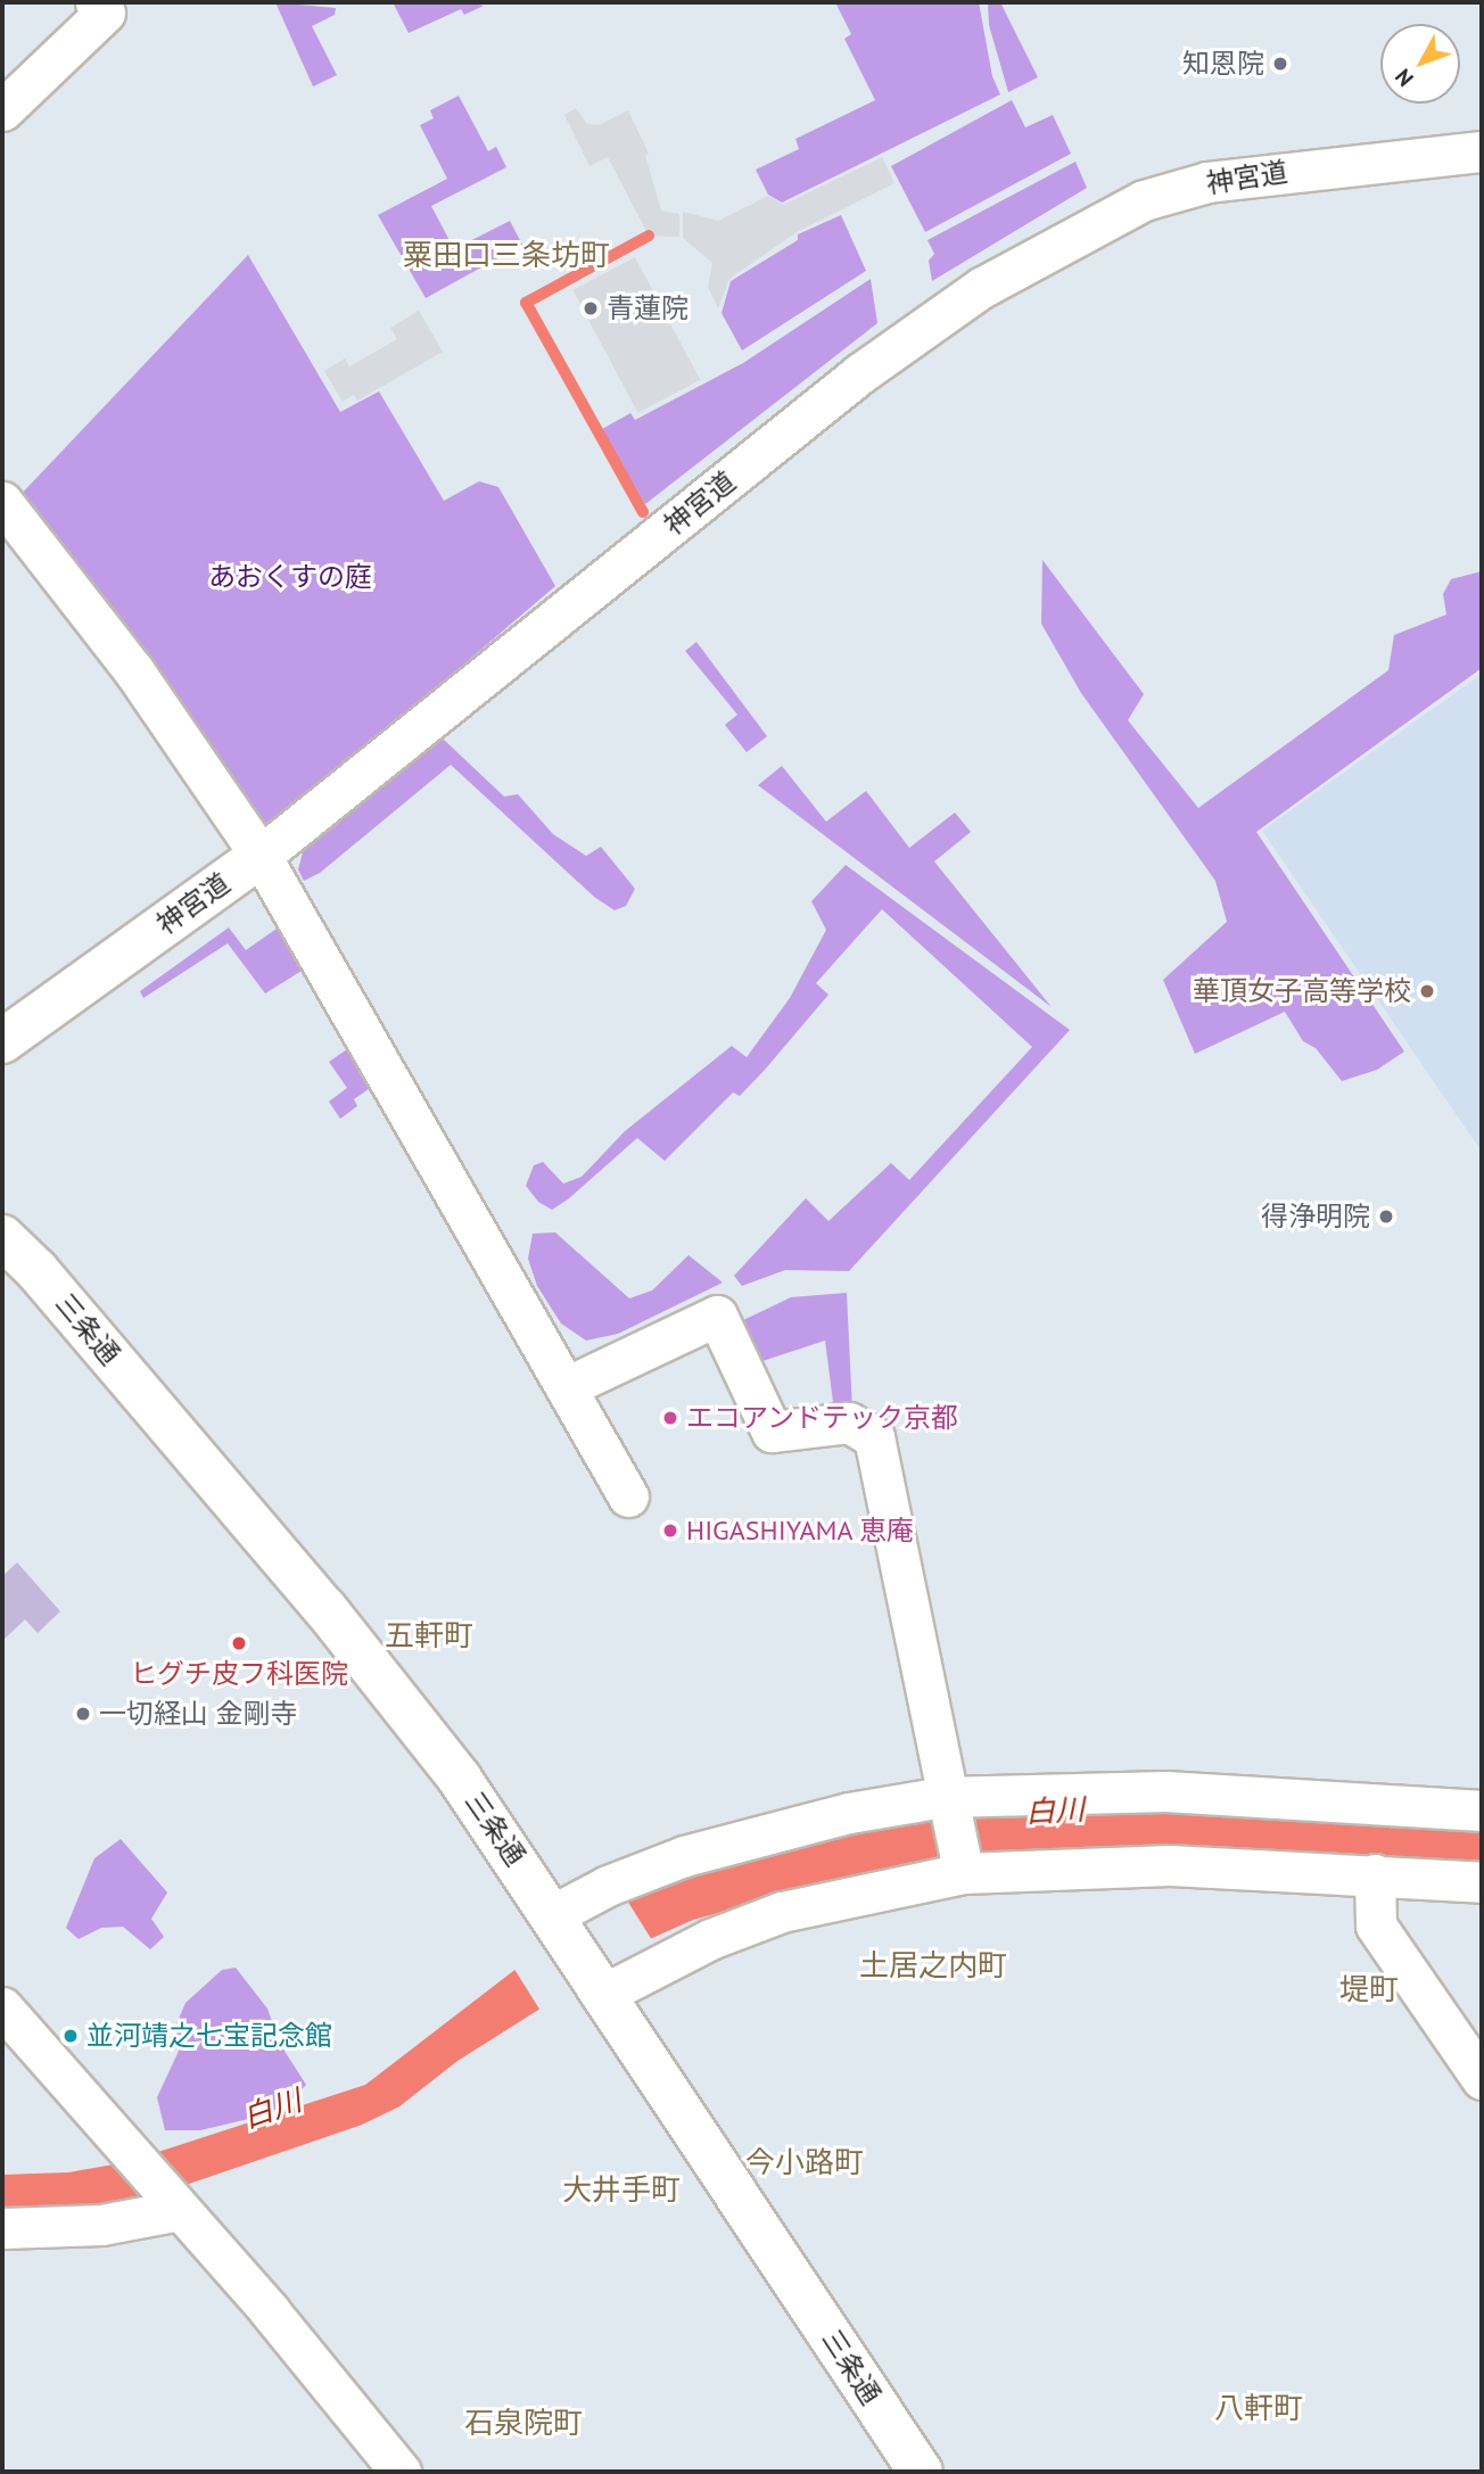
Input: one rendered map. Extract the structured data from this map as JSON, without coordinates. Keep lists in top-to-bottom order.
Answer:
{
  "streets": {
    "main road": ["神宮道", "三条通"]
  },
  "districts": [
    "粟田口三条坊町",
    "五軒町",
    "土居之内町",
    "堤町",
    "今小路町",
    "大井手町",
    "八軒町",
    "石泉院町"
  ],
  "water": ["白川"],
  "parks": ["あおくすの庭"],
  "places": [
    "知恩院",
    "青蓮院",
    "華頂女子高等学校",
    "得浄明院",
    "エコアンドテック京都",
    "HIGASHIYAMA 恵庵",
    "ヒグチ皮フ科医院",
    "一切経山 金剛寺",
    "並河靖之七宝記念館"
  ],
  "north": "bottom left"
}
